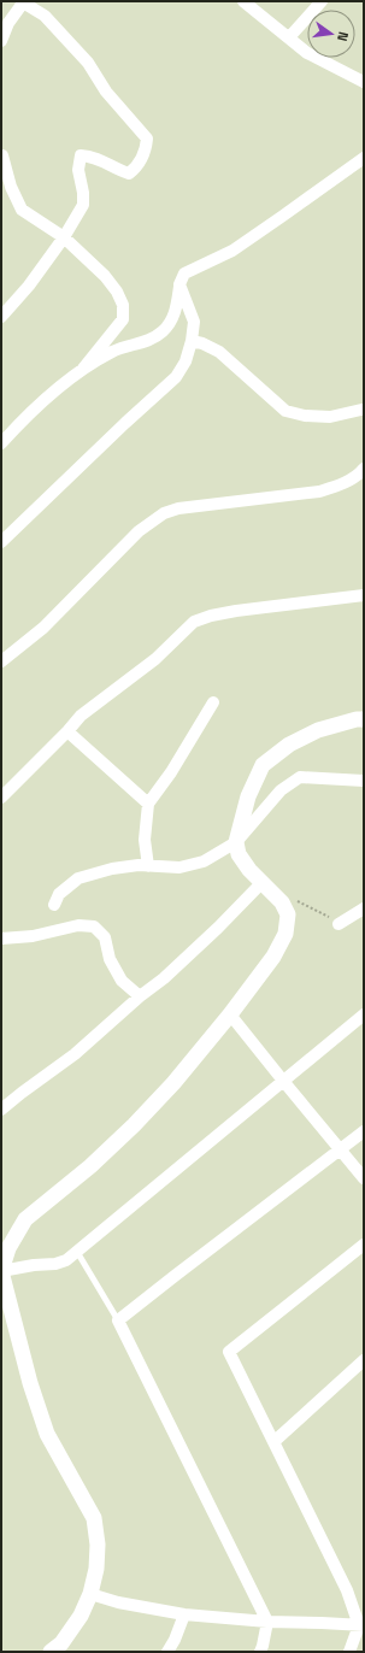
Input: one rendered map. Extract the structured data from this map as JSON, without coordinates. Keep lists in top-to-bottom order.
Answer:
{
  "north": "right"
}
